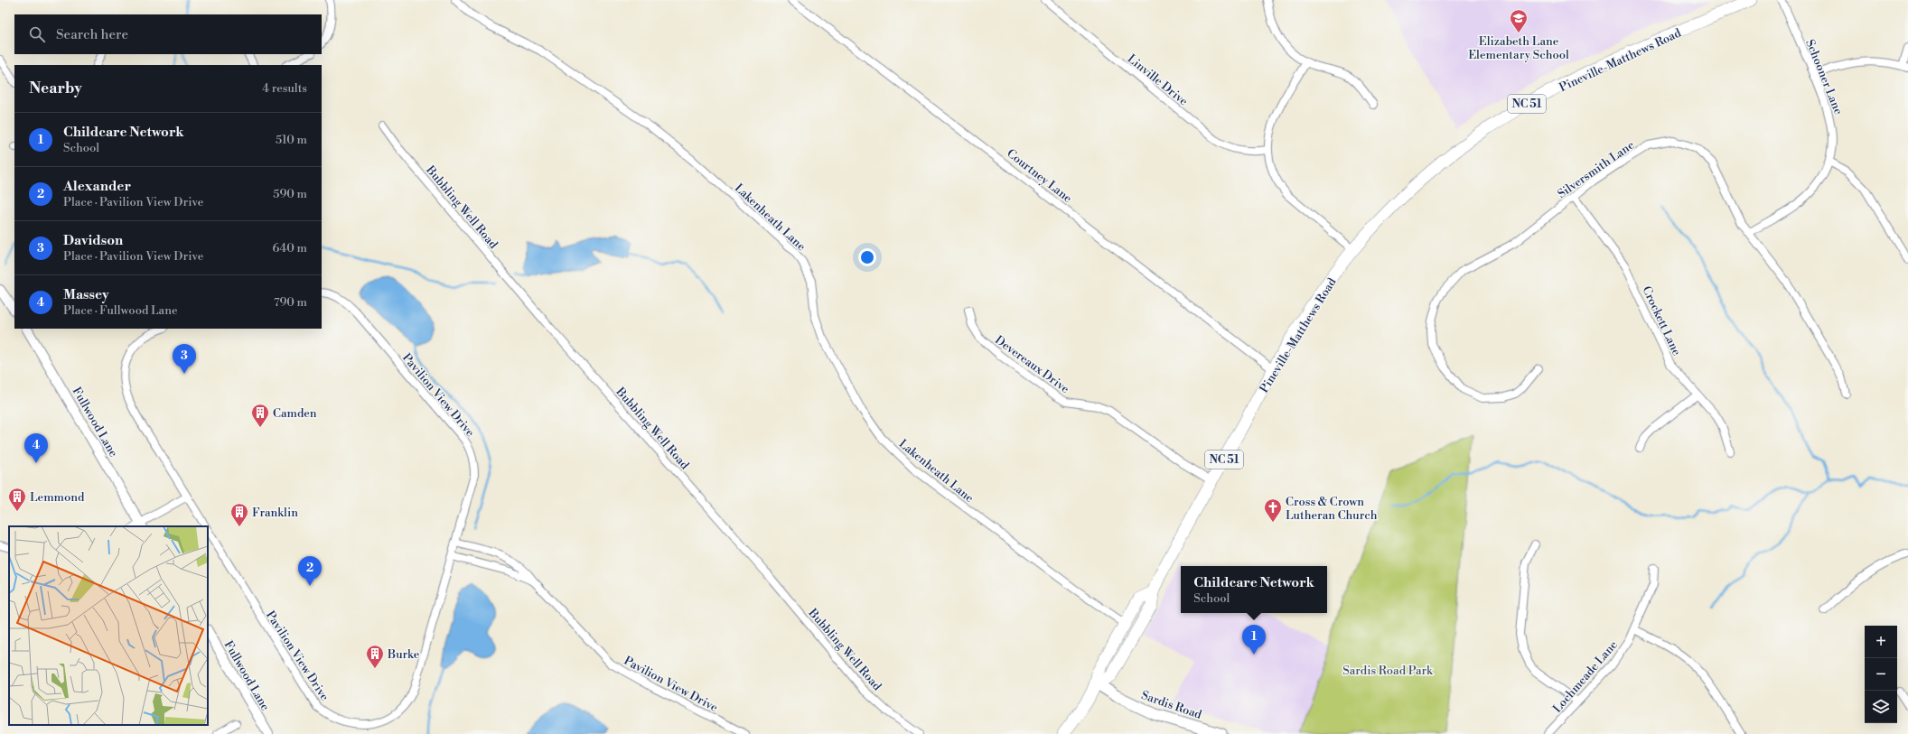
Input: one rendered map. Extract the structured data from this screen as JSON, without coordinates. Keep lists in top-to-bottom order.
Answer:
{
  "streets": {
    "main road": ["Pineville-Matthews Road", "NC 51", "Sardis Road"],
    "street": [
      "Schooner Lane",
      "Linville Drive",
      "Silversmith Lane",
      "Courtney Lane",
      "Bubbling Well Road",
      "Lakenheath Lane",
      "Crockett Lane",
      "Devereaux Drive",
      "Pavilion View Drive",
      "Fullwood Lane",
      "Lochmeade Lane"
    ]
  },
  "crossings": [
    ["Pineville-Matthews Road", "NC 51"],
    ["Pineville-Matthews Road", "Courtney Lane"],
    ["Pineville-Matthews Road", "Devereaux Drive"],
    ["Pineville-Matthews Road", "Sardis Road"],
    ["Schooner Lane", "Silversmith Lane"],
    ["NC 51", "Lakenheath Lane"],
    ["NC 51", "Sardis Road"],
    ["Silversmith Lane", "Crockett Lane"]
  ],
  "parks": ["Sardis Road Park"],
  "places": {
    "school or university": ["Elizabeth Lane Elementary School"],
    "building": [
      "Camden",
      "Lemmond",
      "Franklin",
      "Burke"
    ],
    "church": ["Cross & Crown Lutheran Church"]
  },
  "page": {
    "search": "Search here",
    "heading": ["Nearby", "4 results"],
    "list": [
      {
        "mark": "1",
        "name": "Childcare Network",
        "note": "School",
        "value": "510 m"
      },
      {
        "mark": "2",
        "name": "Alexander",
        "note": "Place · Pavilion View Drive",
        "value": "590 m"
      },
      {
        "mark": "3",
        "name": "Davidson",
        "note": "Place · Pavilion View Drive",
        "value": "640 m"
      },
      {
        "mark": "4",
        "name": "Massey",
        "note": "Place · Fullwood Lane",
        "value": "790 m"
      }
    ],
    "pins": [
      "3",
      "4",
      "2",
      "1"
    ],
    "popup": ["Childcare Network", "School"],
    "map_buttons": ["+", "−"]
  }
}
